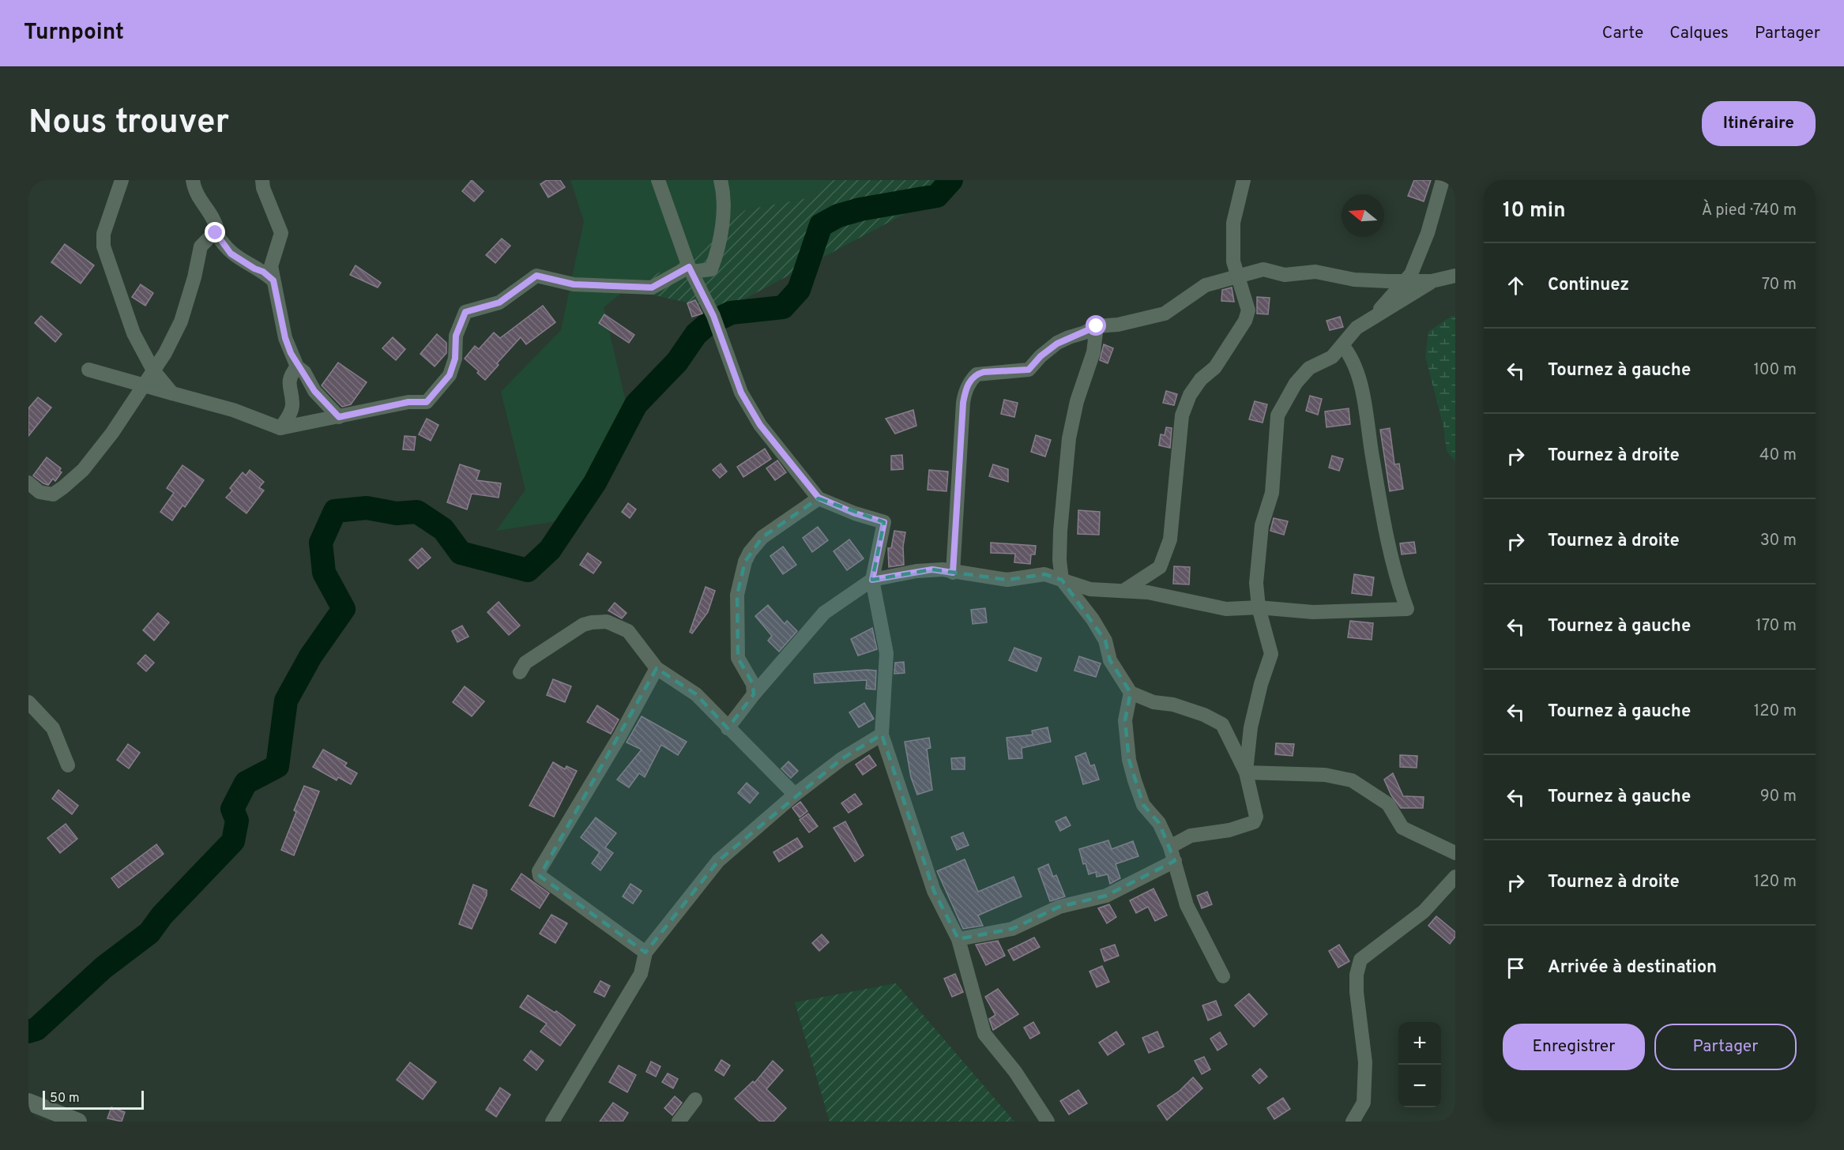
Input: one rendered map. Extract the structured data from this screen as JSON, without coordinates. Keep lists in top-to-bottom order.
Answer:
{
  "scale_bar": "50 m",
  "north": "left",
  "page": {
    "header": "Turnpoint",
    "nav": ["Carte", "Calques", "Partager"],
    "buttons": [
      "Itinéraire",
      ["Enregistrer", "Partager"]
    ],
    "title": "Nous trouver",
    "heading": ["10 min", "À pied · 740 m"],
    "list": [
      ["Continuez", "70 m"],
      ["Tournez à gauche", "100 m"],
      ["Tournez à droite", "40 m"],
      ["Tournez à droite", "30 m"],
      ["Tournez à gauche", "170 m"],
      ["Tournez à gauche", "120 m"],
      ["Tournez à gauche", "90 m"],
      ["Tournez à droite", "120 m"],
      "Arrivée à destination"
    ],
    "map_buttons": ["+", "−"],
    "scale": "50 m"
  }
}
